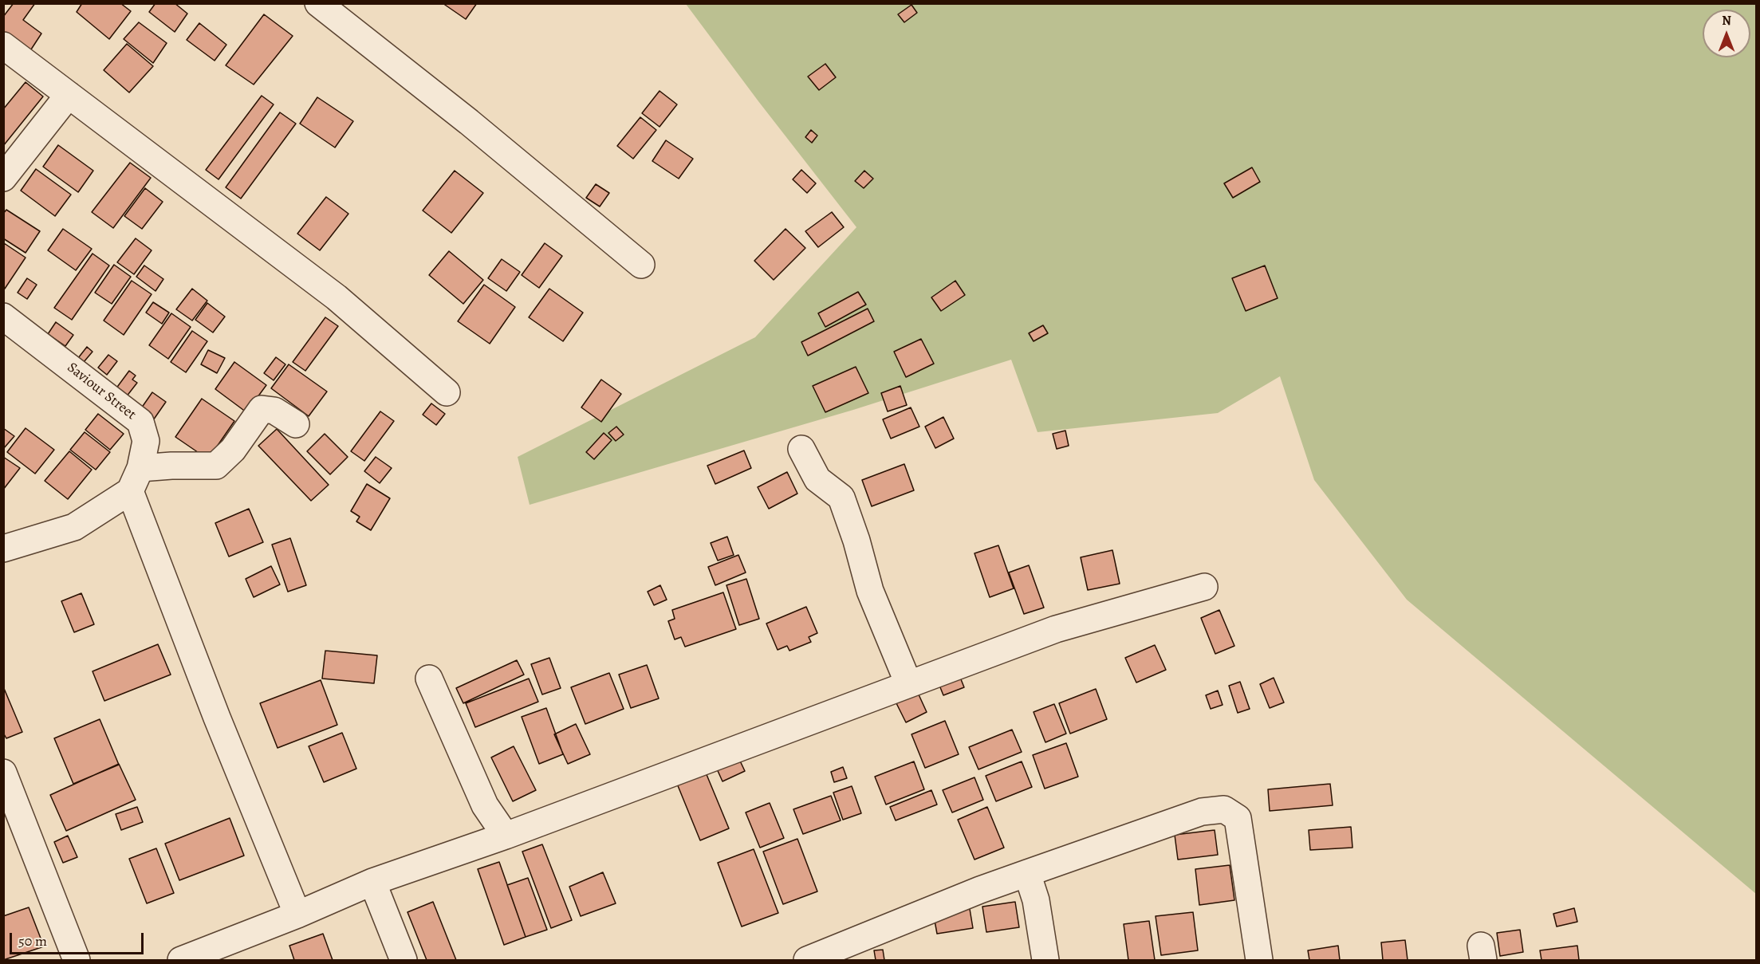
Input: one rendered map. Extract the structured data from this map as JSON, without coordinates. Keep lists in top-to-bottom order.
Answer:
{
  "streets": {
    "street": ["Saviour Street"]
  },
  "scale_bar": "50 m",
  "north": "top"
}
